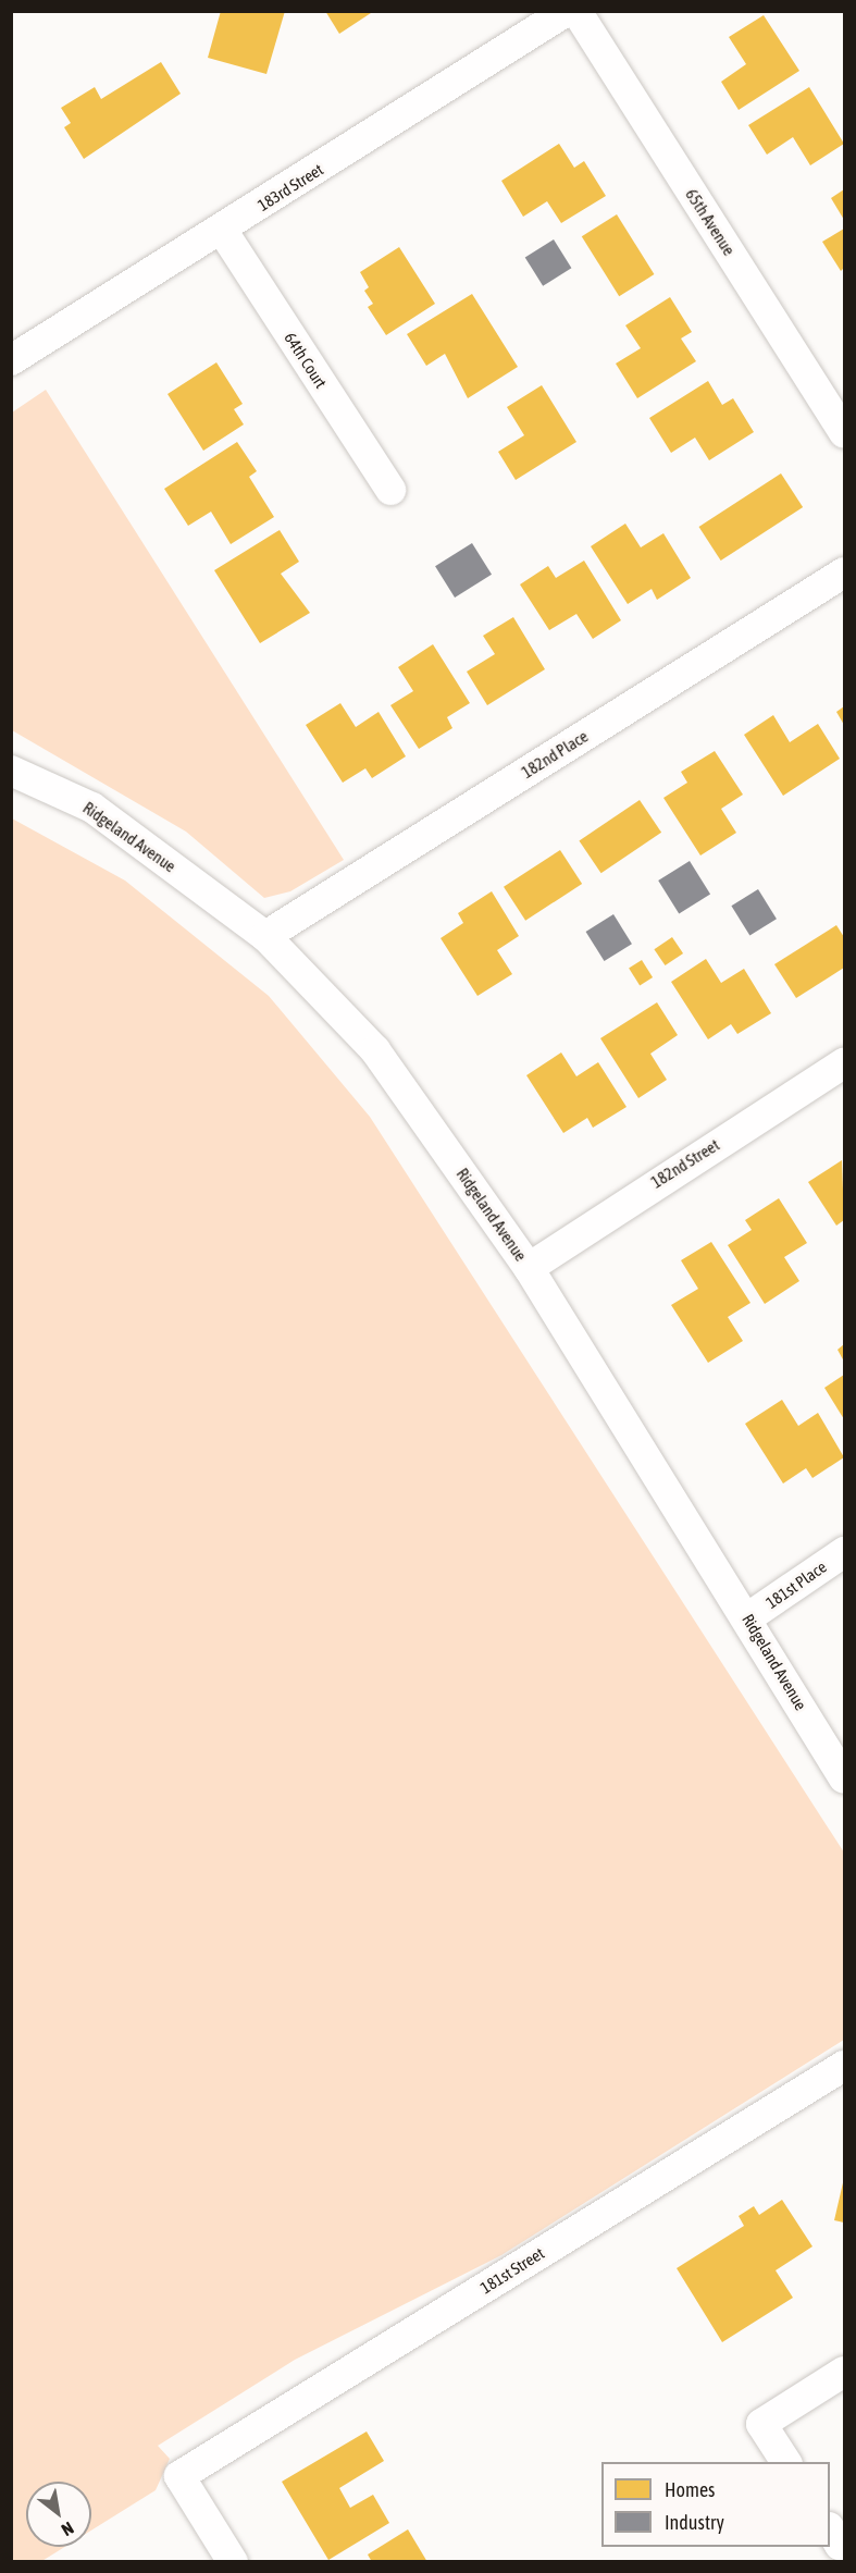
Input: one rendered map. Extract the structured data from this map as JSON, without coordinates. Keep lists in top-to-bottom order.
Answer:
{
  "streets": {
    "street": [
      "183rd Street",
      "65th Avenue",
      "64th Court",
      "182nd Place",
      "Ridgeland Avenue",
      "182nd Street",
      "181st Place",
      "181st Street"
    ]
  },
  "crossings": [
    ["183rd Street", "64th Court"],
    ["182nd Place", "Ridgeland Avenue"],
    ["Ridgeland Avenue", "182nd Street"],
    ["Ridgeland Avenue", "181st Place"]
  ],
  "legend": ["Homes", "Industry"],
  "north": "bottom right"
}
